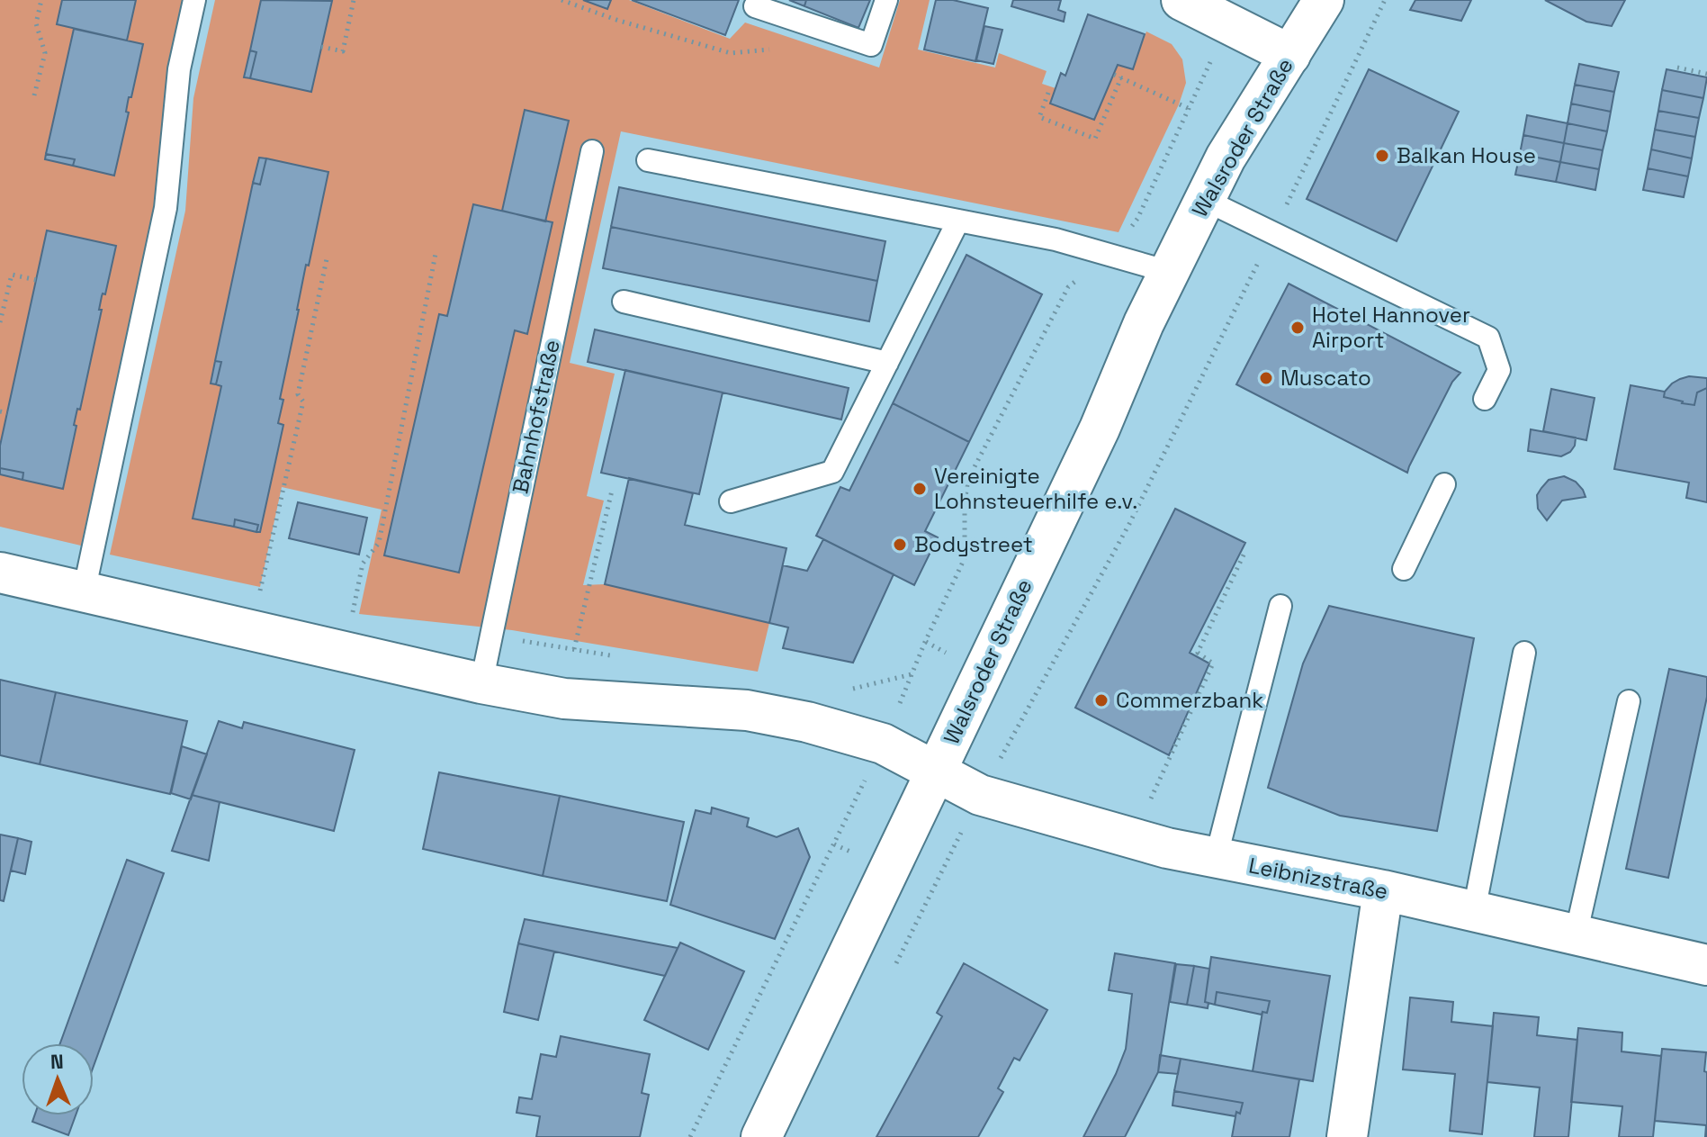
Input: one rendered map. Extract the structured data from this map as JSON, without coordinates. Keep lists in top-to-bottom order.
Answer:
{
  "streets": {
    "street": ["Walsroder Straße", "Leibnizstraße"],
    "lane": ["Bahnhofstraße"]
  },
  "crossings": [
    ["Walsroder Straße", "Leibnizstraße"]
  ],
  "places": [
    "Balkan House",
    "Hotel Hannover Airport",
    "Muscato",
    "Vereinigte Lohnsteuerhilfe e.v.",
    "Bodystreet",
    "Commerzbank"
  ],
  "north": "top"
}
